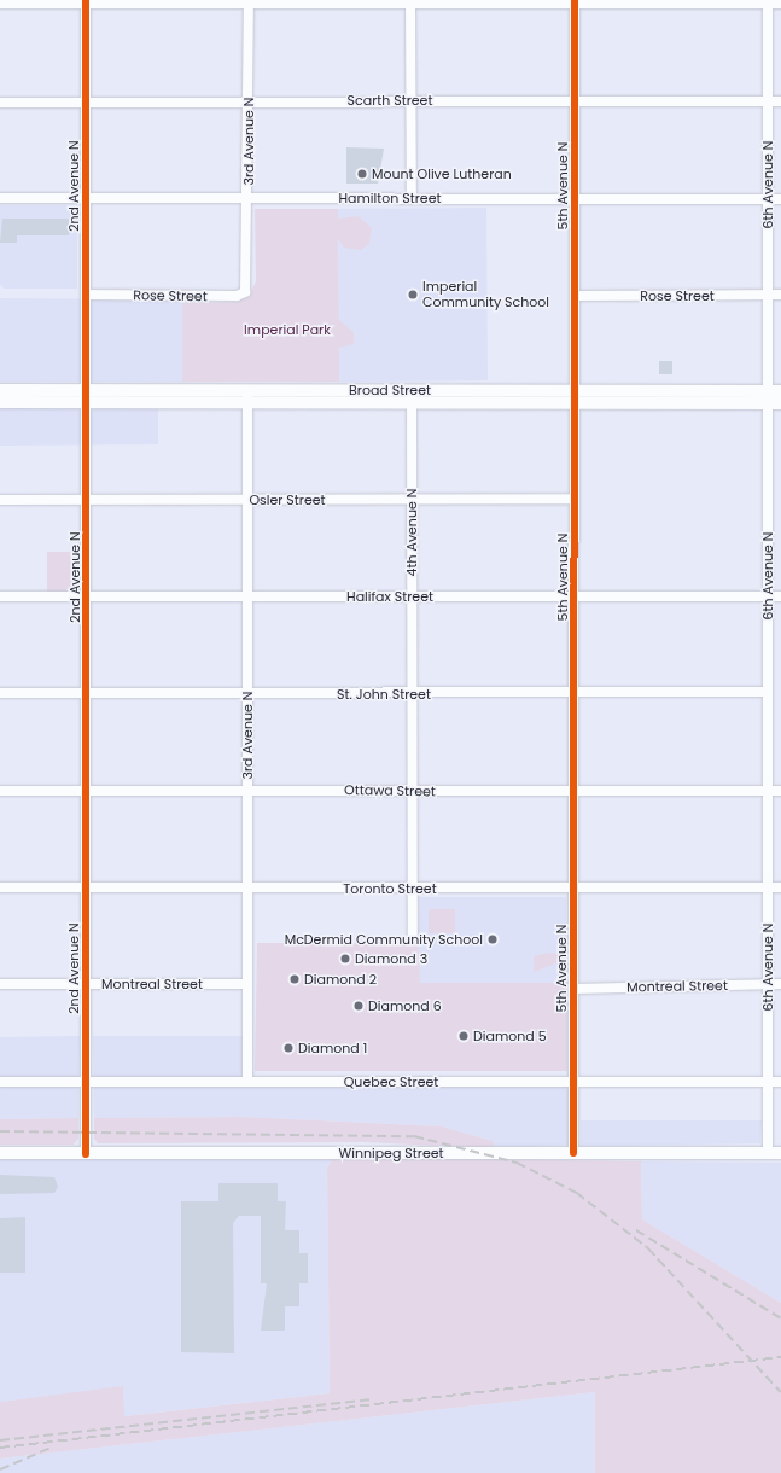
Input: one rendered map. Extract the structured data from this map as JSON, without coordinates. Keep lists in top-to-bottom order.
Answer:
{
  "streets": {
    "main road": ["Broad Street", "Winnipeg Street"],
    "street": [
      "Scarth Street",
      "3rd Avenue N",
      "6th Avenue N",
      "2nd Avenue N",
      "5th Avenue N",
      "Hamilton Street",
      "Rose Street",
      "Osler Street",
      "4th Avenue N",
      "Halifax Street",
      "St. John Street",
      "Ottawa Street",
      "Toronto Street",
      "Montreal Street",
      "Quebec Street"
    ]
  },
  "crossings": [
    ["Scarth Street", "3rd Avenue N"],
    ["Scarth Street", "6th Avenue N"],
    ["Scarth Street", "2nd Avenue N"],
    ["Scarth Street", "5th Avenue N"],
    ["3rd Avenue N", "Hamilton Street"],
    ["3rd Avenue N", "Rose Street"],
    ["3rd Avenue N", "Broad Street"],
    ["3rd Avenue N", "Osler Street"],
    ["3rd Avenue N", "Halifax Street"],
    ["3rd Avenue N", "St. John Street"],
    ["3rd Avenue N", "Ottawa Street"],
    ["3rd Avenue N", "Toronto Street"],
    ["3rd Avenue N", "Montreal Street"],
    ["3rd Avenue N", "Quebec Street"],
    ["6th Avenue N", "Hamilton Street"],
    ["6th Avenue N", "Rose Street"],
    ["6th Avenue N", "Broad Street"],
    ["6th Avenue N", "Halifax Street"],
    ["6th Avenue N", "St. John Street"],
    ["6th Avenue N", "Ottawa Street"],
    ["6th Avenue N", "Toronto Street"],
    ["6th Avenue N", "Montreal Street"],
    ["6th Avenue N", "Quebec Street"],
    ["6th Avenue N", "Winnipeg Street"],
    ["2nd Avenue N", "Hamilton Street"],
    ["2nd Avenue N", "Rose Street"],
    ["2nd Avenue N", "Broad Street"],
    ["2nd Avenue N", "Osler Street"],
    ["2nd Avenue N", "Halifax Street"],
    ["2nd Avenue N", "St. John Street"],
    ["2nd Avenue N", "Ottawa Street"],
    ["2nd Avenue N", "Toronto Street"],
    ["2nd Avenue N", "Montreal Street"],
    ["2nd Avenue N", "Quebec Street"],
    ["2nd Avenue N", "Winnipeg Street"],
    ["5th Avenue N", "Hamilton Street"],
    ["5th Avenue N", "Rose Street"],
    ["5th Avenue N", "Broad Street"],
    ["5th Avenue N", "Osler Street"],
    ["5th Avenue N", "Halifax Street"],
    ["5th Avenue N", "St. John Street"],
    ["5th Avenue N", "Ottawa Street"],
    ["5th Avenue N", "Toronto Street"],
    ["5th Avenue N", "Montreal Street"],
    ["5th Avenue N", "Quebec Street"],
    ["5th Avenue N", "Winnipeg Street"],
    ["Broad Street", "4th Avenue N"],
    ["Osler Street", "4th Avenue N"],
    ["4th Avenue N", "Halifax Street"],
    ["4th Avenue N", "St. John Street"],
    ["4th Avenue N", "Ottawa Street"],
    ["4th Avenue N", "Toronto Street"]
  ],
  "parks": ["Imperial Park"],
  "places": [
    "Mount Olive Lutheran",
    "Imperial Community School",
    "McDermid Community School",
    "Diamond 3",
    "Diamond 2",
    "Diamond 6",
    "Diamond 5",
    "Diamond 1"
  ]
}
